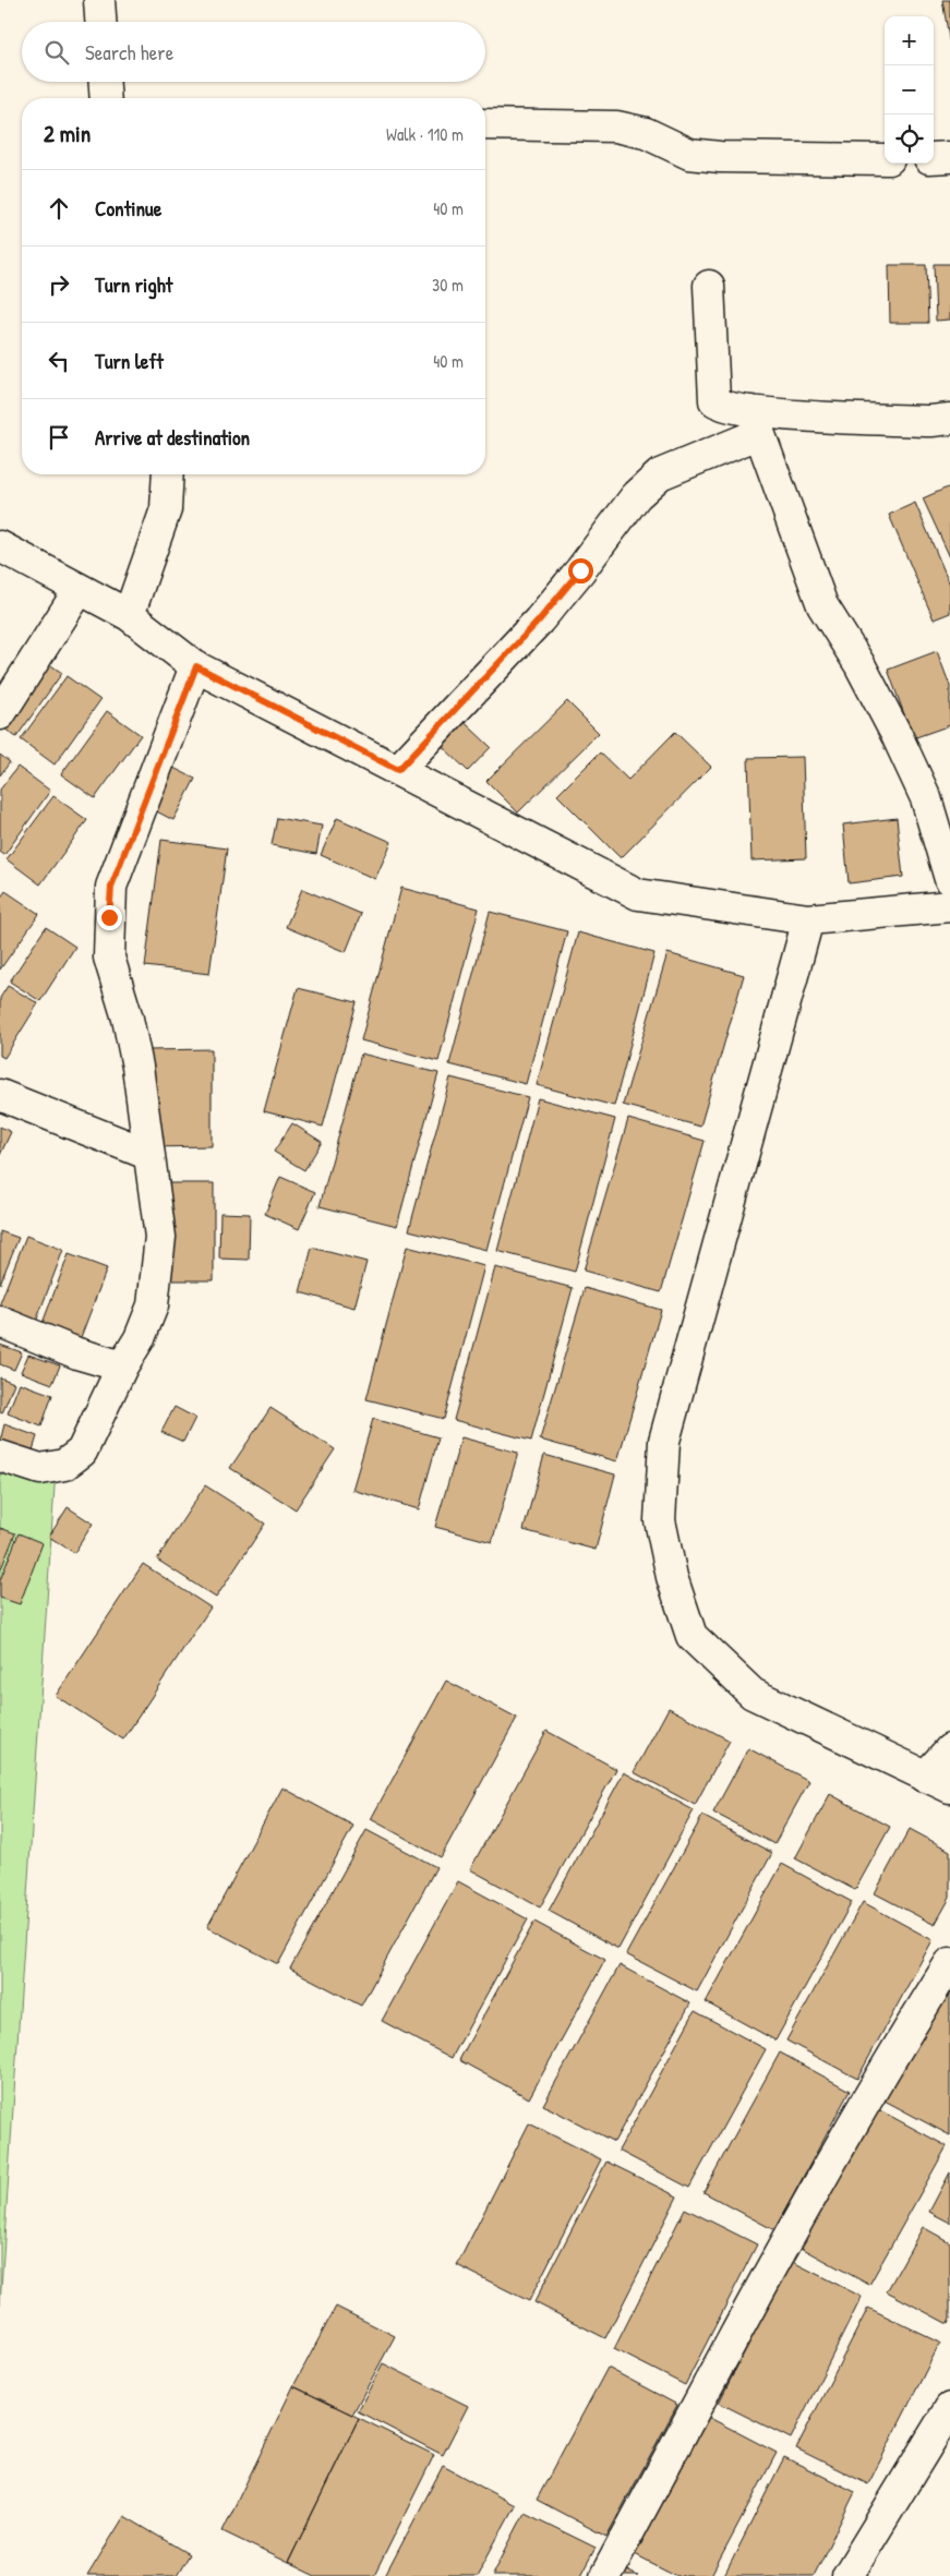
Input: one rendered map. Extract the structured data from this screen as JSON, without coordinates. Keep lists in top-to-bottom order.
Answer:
{
  "page": {
    "map_buttons": ["+", "−"],
    "search": "Search here",
    "heading": ["2 min", "Walk · 110 m"],
    "list": [
      ["Continue", "40 m"],
      ["Turn right", "30 m"],
      ["Turn left", "40 m"],
      "Arrive at destination"
    ]
  }
}
